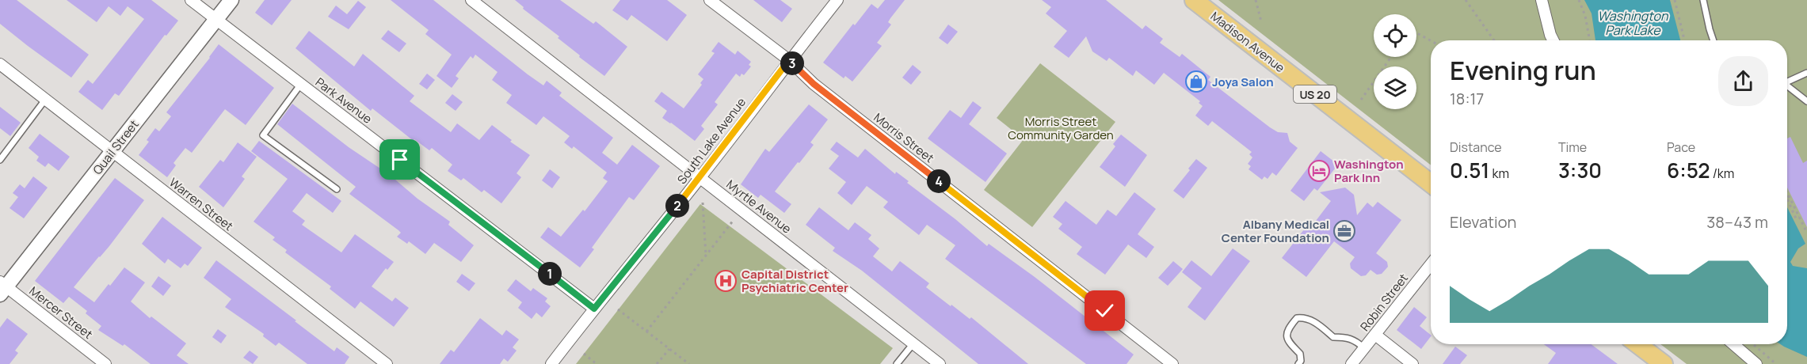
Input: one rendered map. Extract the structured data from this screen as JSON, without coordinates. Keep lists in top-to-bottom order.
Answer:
{
  "streets": {
    "main road": ["Madison Avenue", "US 20"],
    "street": [
      "Park Avenue",
      "Morris Street",
      "South Lake Avenue",
      "Quail Street",
      "Warren Street",
      "Myrtle Avenue",
      "Robin Street",
      "Mercer Street"
    ]
  },
  "crossings": [
    ["Park Avenue", "South Lake Avenue"],
    ["Park Avenue", "Quail Street"],
    ["Morris Street", "South Lake Avenue"],
    ["South Lake Avenue", "Myrtle Avenue"],
    ["Quail Street", "Warren Street"],
    ["Quail Street", "Mercer Street"]
  ],
  "water": ["Washington Park Lake"],
  "parks": ["Morris Street Community Garden"],
  "places": {
    "shop": ["Joya Salon"],
    "hotel": ["Washington Park Inn"],
    "office": ["Albany Medical Center Foundation"],
    "hospital": ["Capital District Psychiatric Center"]
  },
  "page": {
    "heading": ["Evening run", "18:17"],
    "pins": [
      "3",
      "4",
      "2",
      "1"
    ],
    "stats": [
      ["Distance", "0.51 km"],
      ["Time", "3:30"],
      ["Pace", "6:52 /km"]
    ],
    "chart": ["Elevation", "38–43 m"]
  }
}
